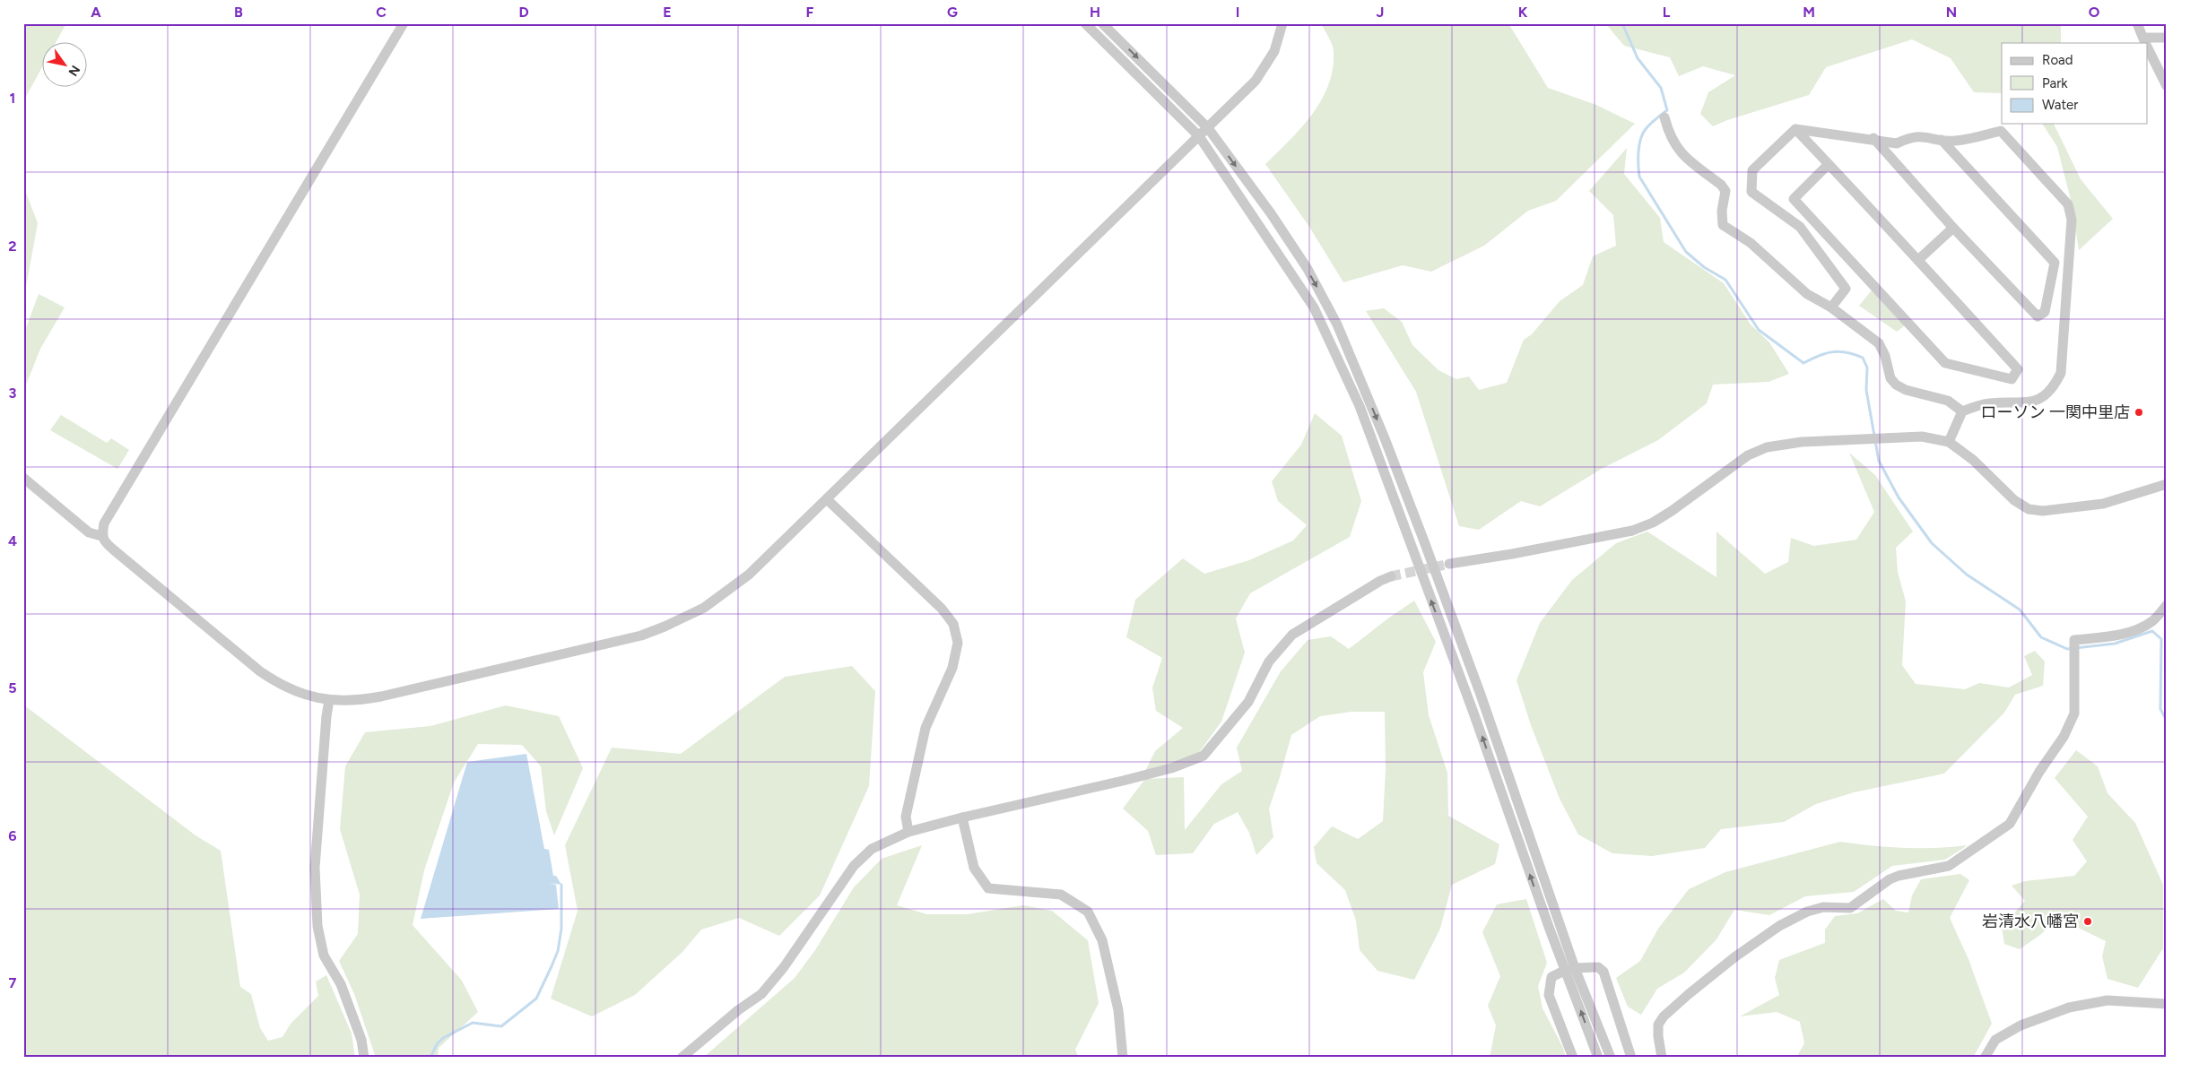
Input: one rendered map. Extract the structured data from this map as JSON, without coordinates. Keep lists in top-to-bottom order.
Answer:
{
  "places": ["ローソン 一関中里店", "岩清水八幡宮"],
  "legend": ["Road", "Park", "Water"],
  "north": "bottom right",
  "grid": {
    "columns": [
      "A",
      "B",
      "C",
      "D",
      "E",
      "F",
      "G",
      "H",
      "I",
      "J",
      "K",
      "L",
      "M",
      "N",
      "O"
    ],
    "rows": [
      "1",
      "2",
      "3",
      "4",
      "5",
      "6",
      "7"
    ]
  }
}
